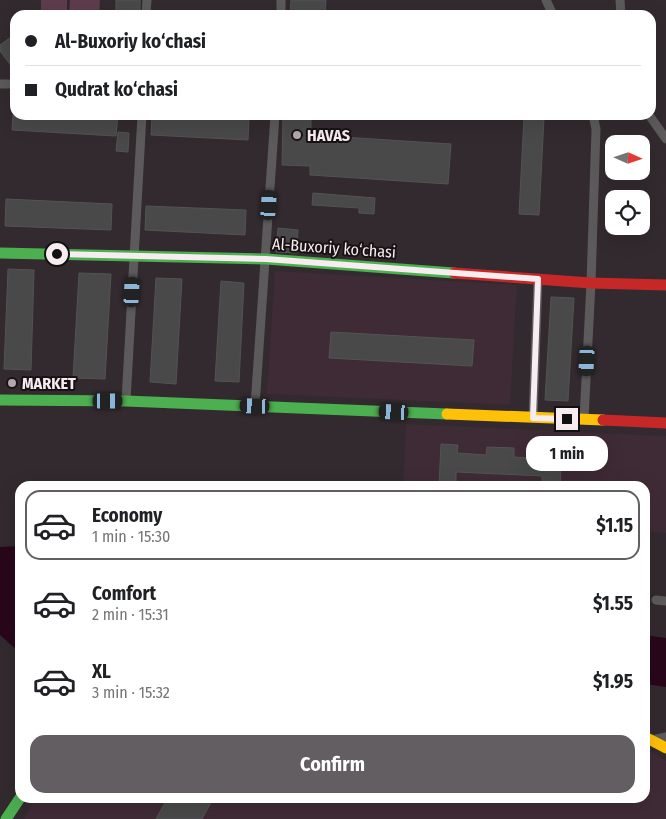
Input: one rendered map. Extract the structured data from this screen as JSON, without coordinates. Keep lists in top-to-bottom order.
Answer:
{
  "streets": {
    "street": ["Al-Buxoriy ko‘chasi"]
  },
  "places": ["HAVAS", "MARKET"],
  "north": "right",
  "page": {
    "banner": ["Al-Buxoriy ko‘chasi", "Qudrat ko‘chasi"],
    "bubble": "1 min",
    "list": [
      {
        "name": "Economy",
        "note": "1 min · 15:30",
        "value": "$1.15"
      },
      {
        "name": "Comfort",
        "note": "2 min · 15:31",
        "value": "$1.55"
      },
      {
        "name": "XL",
        "note": "3 min · 15:32",
        "value": "$1.95"
      }
    ],
    "buttons": "Confirm"
  }
}
